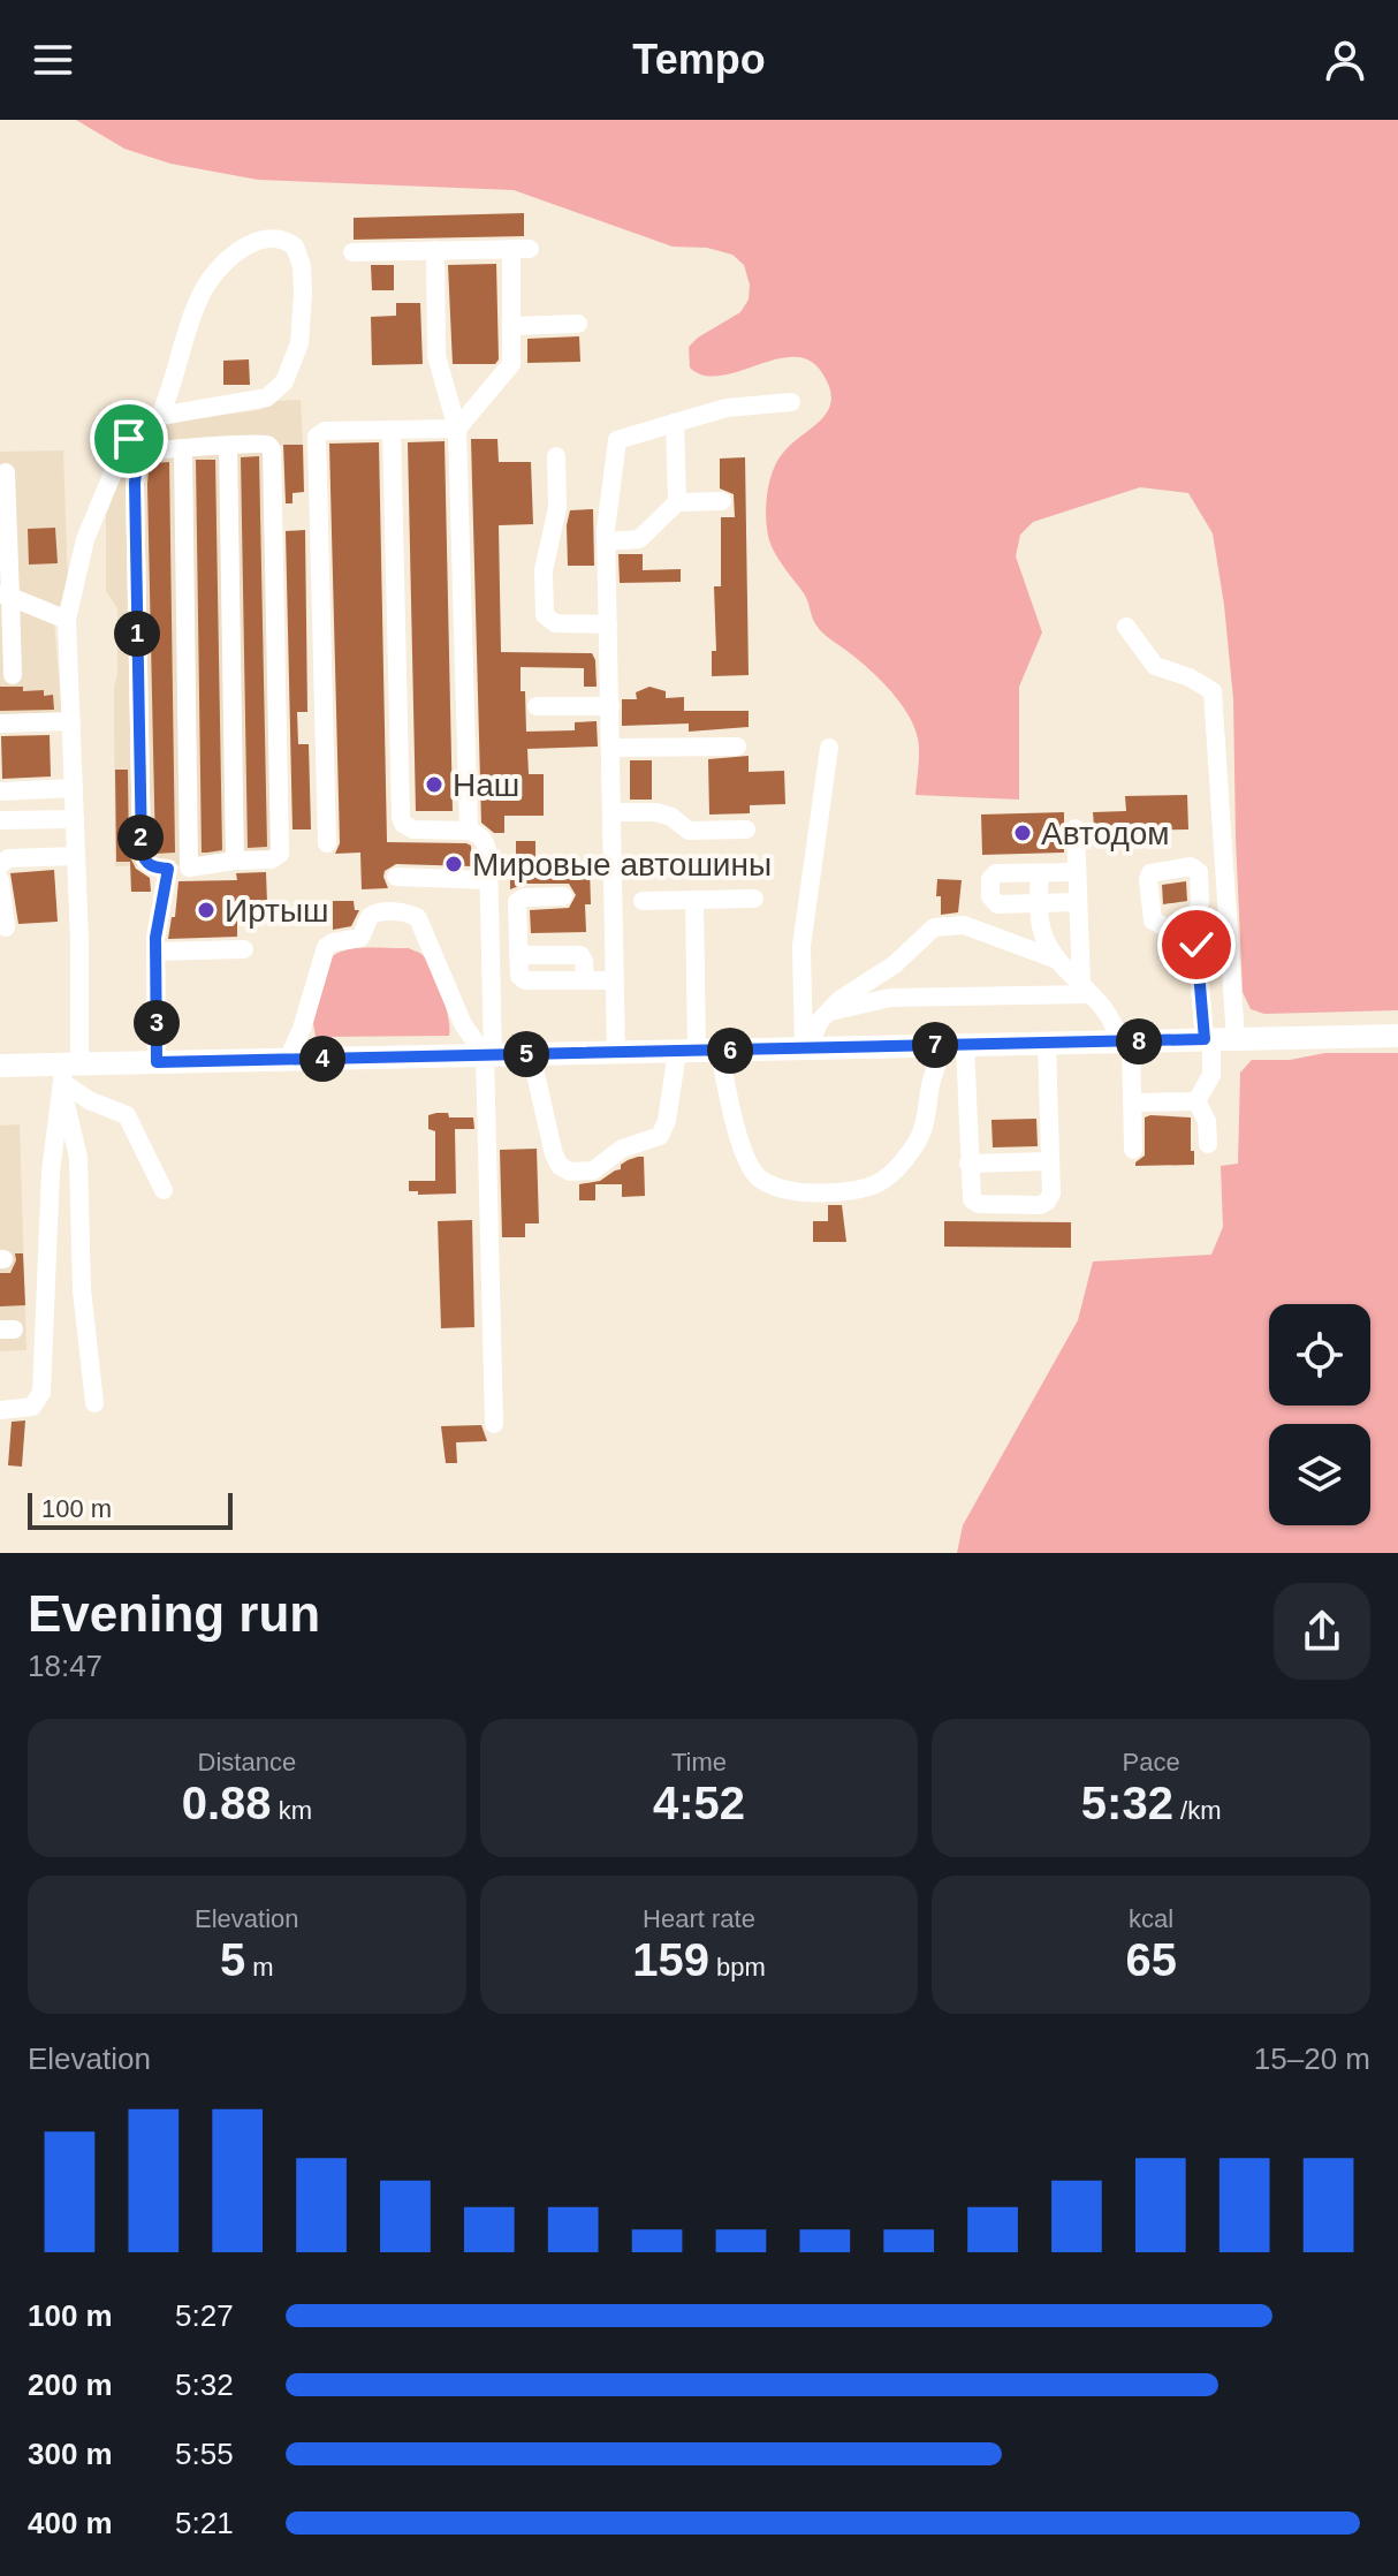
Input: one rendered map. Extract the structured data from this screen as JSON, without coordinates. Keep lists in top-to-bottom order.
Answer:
{
  "places": [
    "Наш",
    "Автодом",
    "Мировые автошины",
    "Иртыш"
  ],
  "scale_bar": "100 m",
  "page": {
    "header": "Tempo",
    "pins": [
      "1",
      "2",
      "3",
      "8",
      "7",
      "6",
      "5",
      "4"
    ],
    "scale": "100 m",
    "heading": ["Evening run", "18:47"],
    "stats": [
      ["Distance", "0.88 km"],
      ["Time", "4:52"],
      ["Pace", "5:32 /km"],
      ["Elevation", "5 m"],
      ["Heart rate", "159 bpm"],
      ["kcal", "65"]
    ],
    "chart": ["Elevation", "15–20 m"],
    "list": [
      {
        "name": "100 m",
        "note": "5:27"
      },
      {
        "name": "200 m",
        "note": "5:32"
      },
      {
        "name": "300 m",
        "note": "5:55"
      },
      {
        "name": "400 m",
        "note": "5:21"
      }
    ]
  }
}
